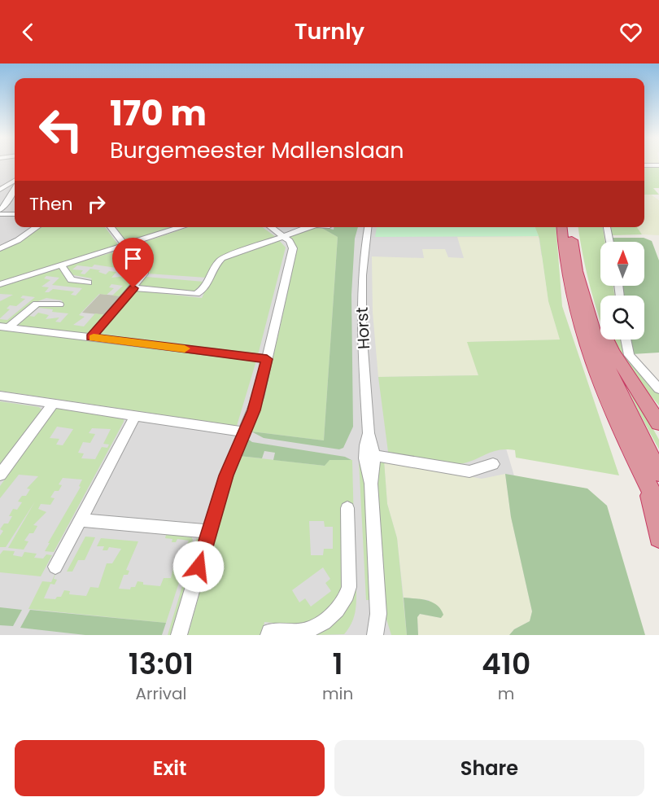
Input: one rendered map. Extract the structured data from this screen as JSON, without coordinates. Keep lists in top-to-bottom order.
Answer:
{
  "streets": {
    "street": ["Horst"]
  },
  "north": "top",
  "page": {
    "header": "Turnly",
    "turn": ["170 m", "Burgemeester Mallenslaan"],
    "then": "Then",
    "eta": [
      "13:01",
      "Arrival",
      "1",
      "min",
      "410",
      "m"
    ],
    "buttons": ["Exit", "Share"]
  }
}
